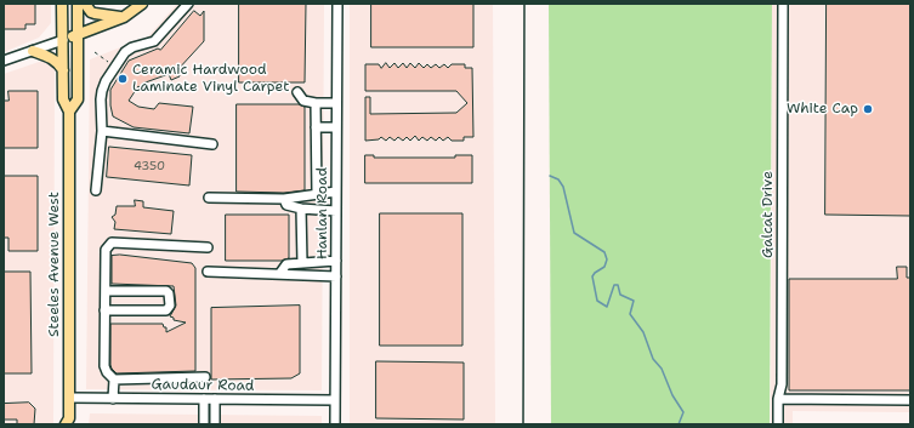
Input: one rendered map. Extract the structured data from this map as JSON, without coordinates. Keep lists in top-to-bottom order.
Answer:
{
  "streets": {
    "main road": ["Steeles Avenue West"],
    "street": ["Hanlan Road", "Galcat Drive", "Gaudaur Road"]
  },
  "crossings": [
    ["Hanlan Road", "Gaudaur Road"],
    ["Steeles Avenue West", "Gaudaur Road"]
  ],
  "places": ["Ceramic Hardwood Laminate Vinyl Carpet", "White Cap"],
  "house_numbers": ["4350"]
}
